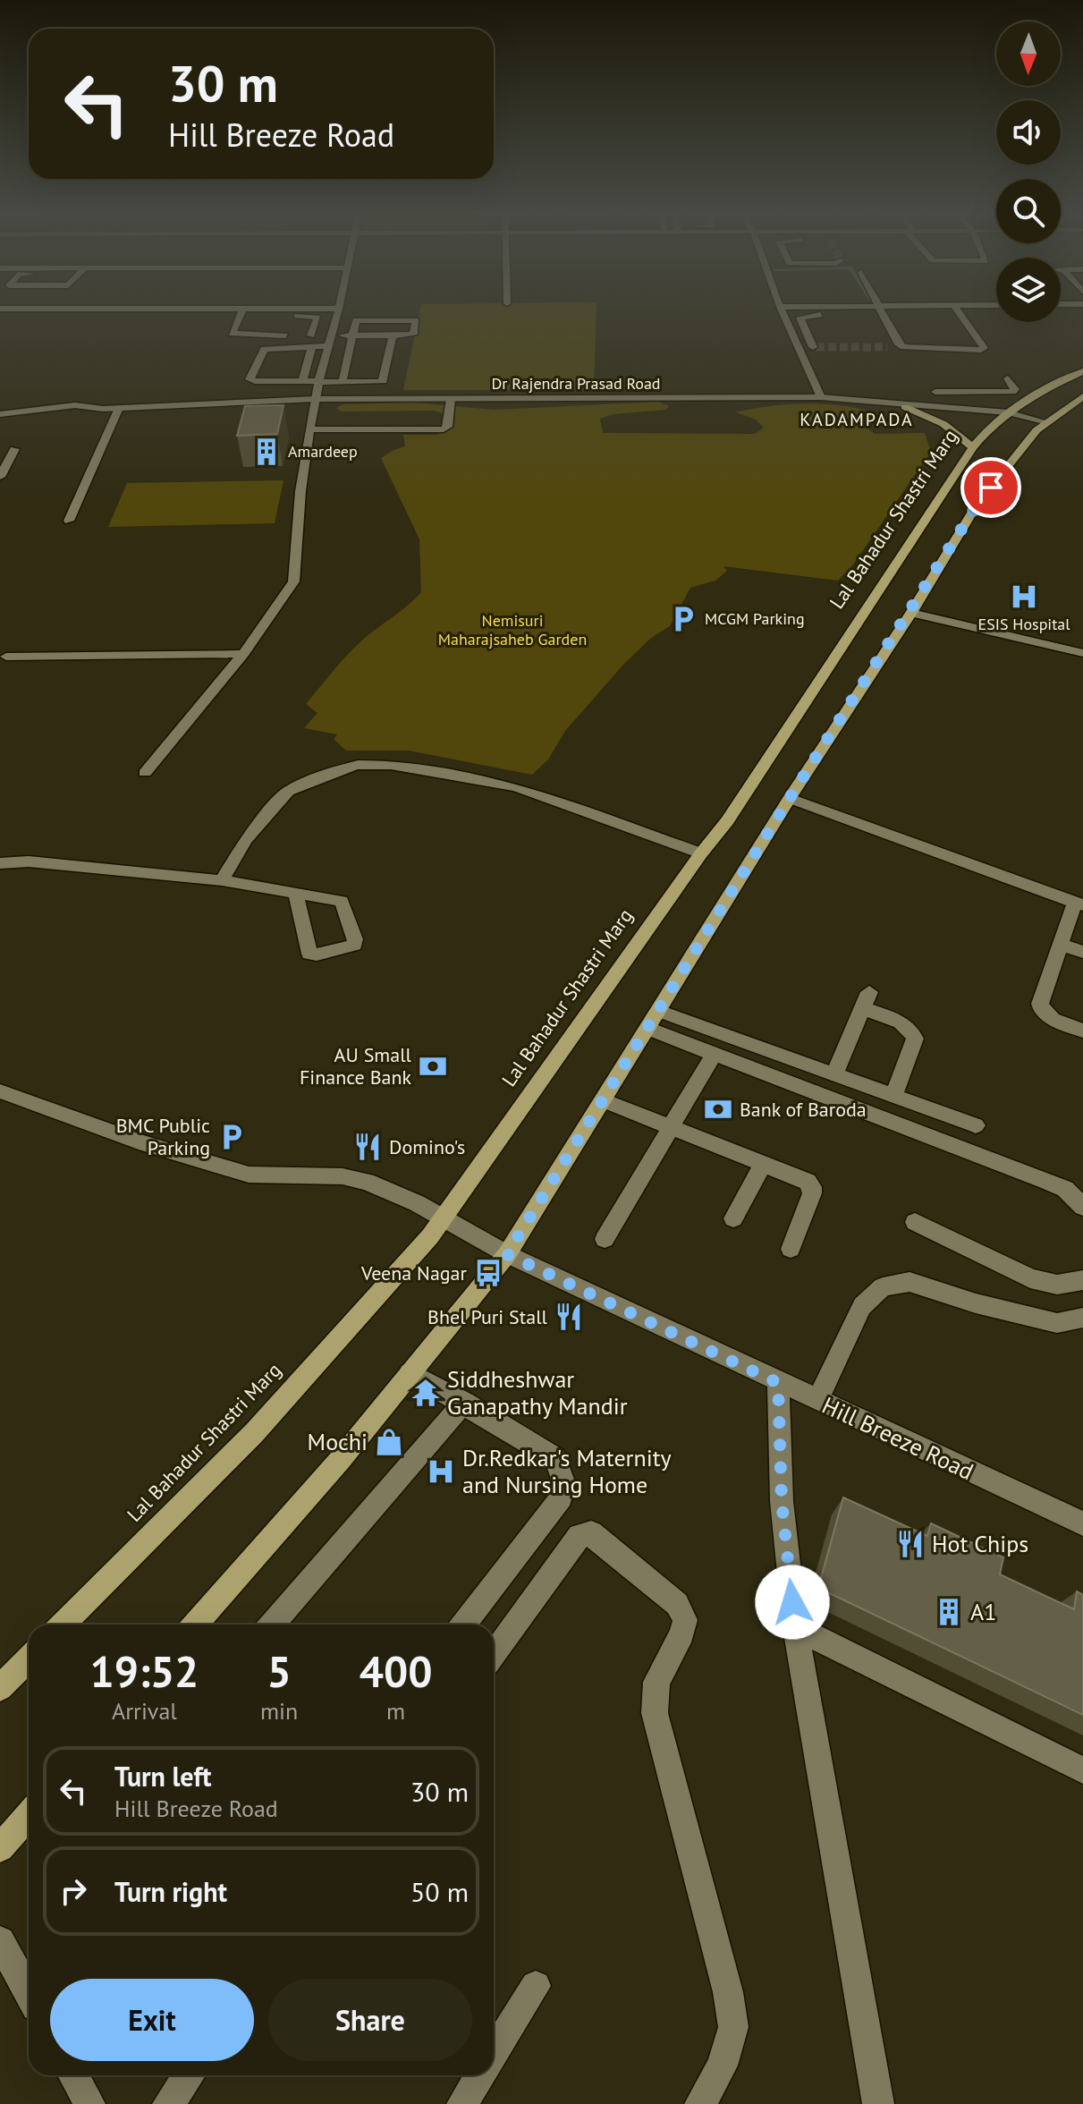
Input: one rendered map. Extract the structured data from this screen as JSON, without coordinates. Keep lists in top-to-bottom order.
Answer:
{
  "streets": {
    "main road": ["Lal Bahadur Shastri Marg"],
    "street": ["Dr Rajendra Prasad Road", "Hill Breeze Road"]
  },
  "crossings": [
    ["Dr Rajendra Prasad Road", "Lal Bahadur Shastri Marg"],
    ["Lal Bahadur Shastri Marg", "Hill Breeze Road"]
  ],
  "districts": ["KADAMPADA"],
  "parks": ["Nemisuri Maharajsaheb Garden"],
  "places": {
    "building": ["Amardeep", "A1"],
    "hospital": ["ESIS Hospital", "Dr.Redkar's Maternity and Nursing Home"],
    "parking": ["MCGM Parking", "BMC Public Parking"],
    "bank": ["AU Small Finance Bank", "Bank of Baroda"],
    "restaurant": ["Domino's", "Bhel Puri Stall", "Hot Chips"],
    "bus stop": ["Veena Nagar"],
    "temple": ["Siddheshwar Ganapathy Mandir"],
    "shop": ["Mochi"]
  },
  "north": "bottom",
  "page": {
    "turn": ["30 m", "Hill Breeze Road"],
    "eta": [
      "19:52",
      "Arrival",
      "5",
      "min",
      "400",
      "m"
    ],
    "list": [
      {
        "name": "Turn left",
        "note": "Hill Breeze Road",
        "value": "30 m"
      },
      {
        "name": "Turn right",
        "value": "50 m"
      }
    ],
    "buttons": ["Exit", "Share"]
  }
}
